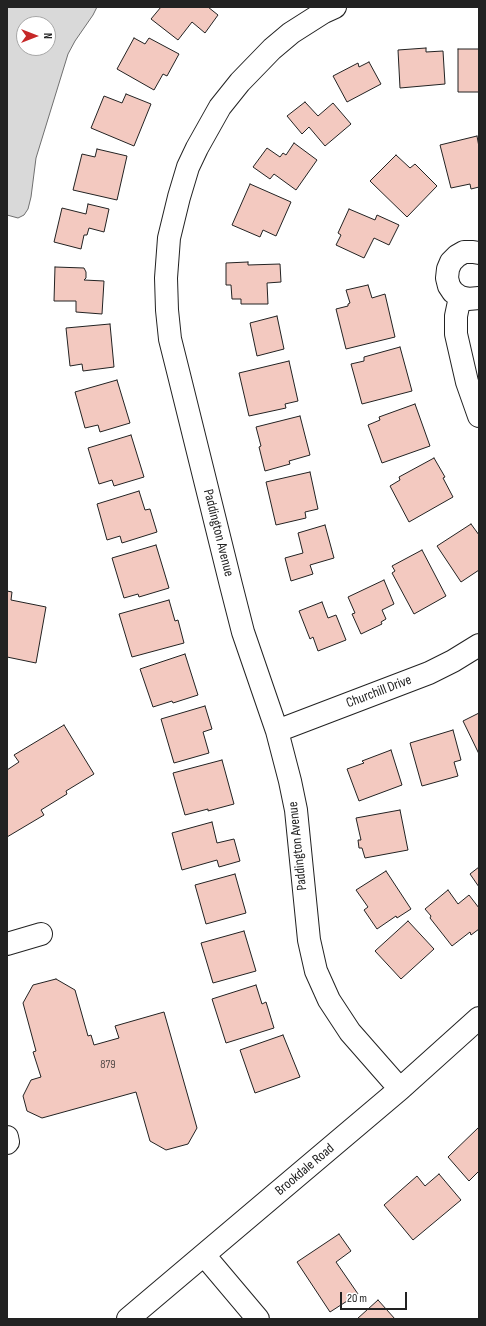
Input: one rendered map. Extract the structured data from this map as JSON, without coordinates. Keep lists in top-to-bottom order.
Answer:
{
  "streets": {
    "street": ["Paddington Avenue", "Churchill Drive", "Brookdale Road"]
  },
  "crossings": [
    ["Paddington Avenue", "Churchill Drive"],
    ["Paddington Avenue", "Brookdale Road"]
  ],
  "house_numbers": ["879"],
  "scale_bar": "20 m",
  "north": "right"
}
